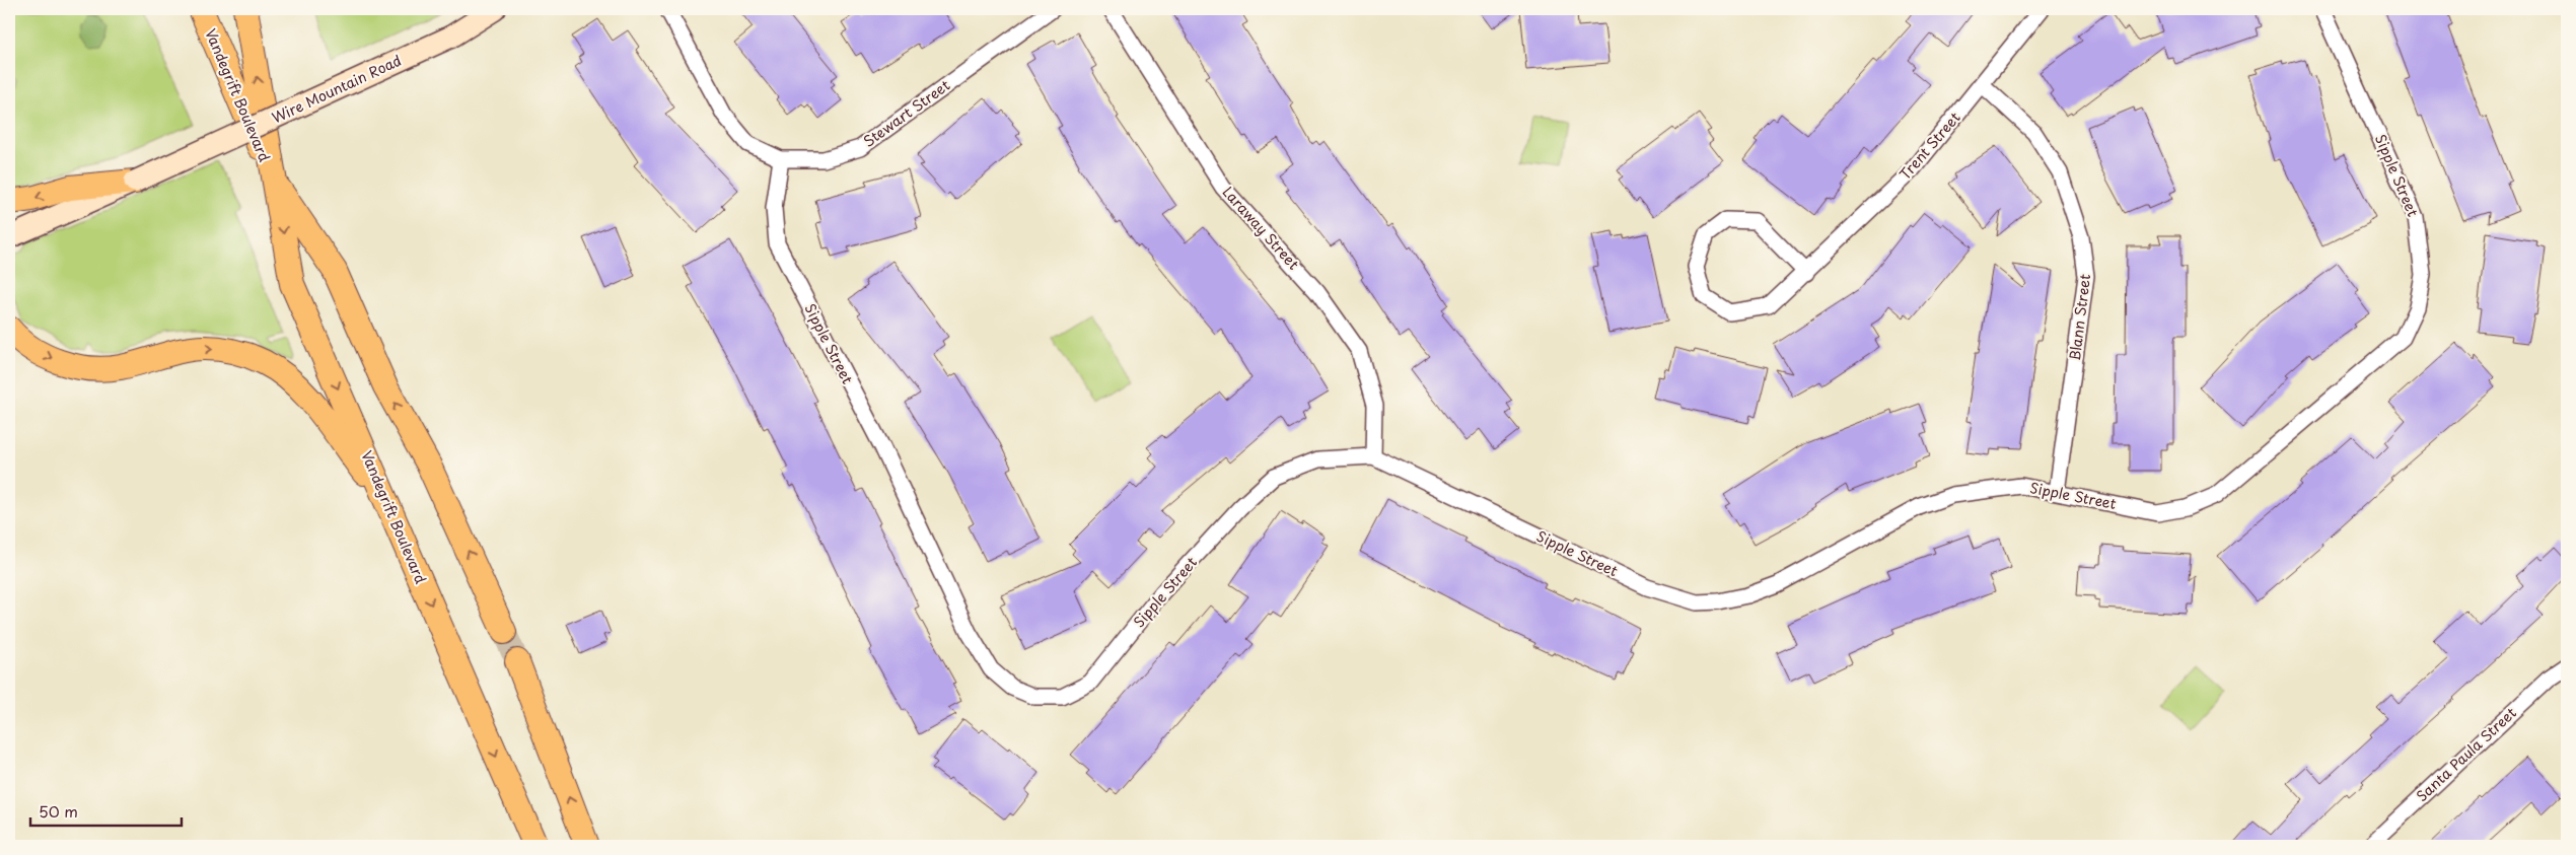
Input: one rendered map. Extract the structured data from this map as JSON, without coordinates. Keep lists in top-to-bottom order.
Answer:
{
  "streets": {
    "main road": ["Wire Mountain Road", "Vandegrift Boulevard"],
    "street": [
      "Stewart Street",
      "Trent Street",
      "Sipple Street",
      "Laraway Street",
      "Blann Street",
      "Santa Paula Street"
    ]
  },
  "crossings": [
    ["Stewart Street", "Sipple Street"],
    ["Trent Street", "Blann Street"],
    ["Sipple Street", "Laraway Street"],
    ["Sipple Street", "Blann Street"]
  ],
  "scale_bar": "50 m"
}
